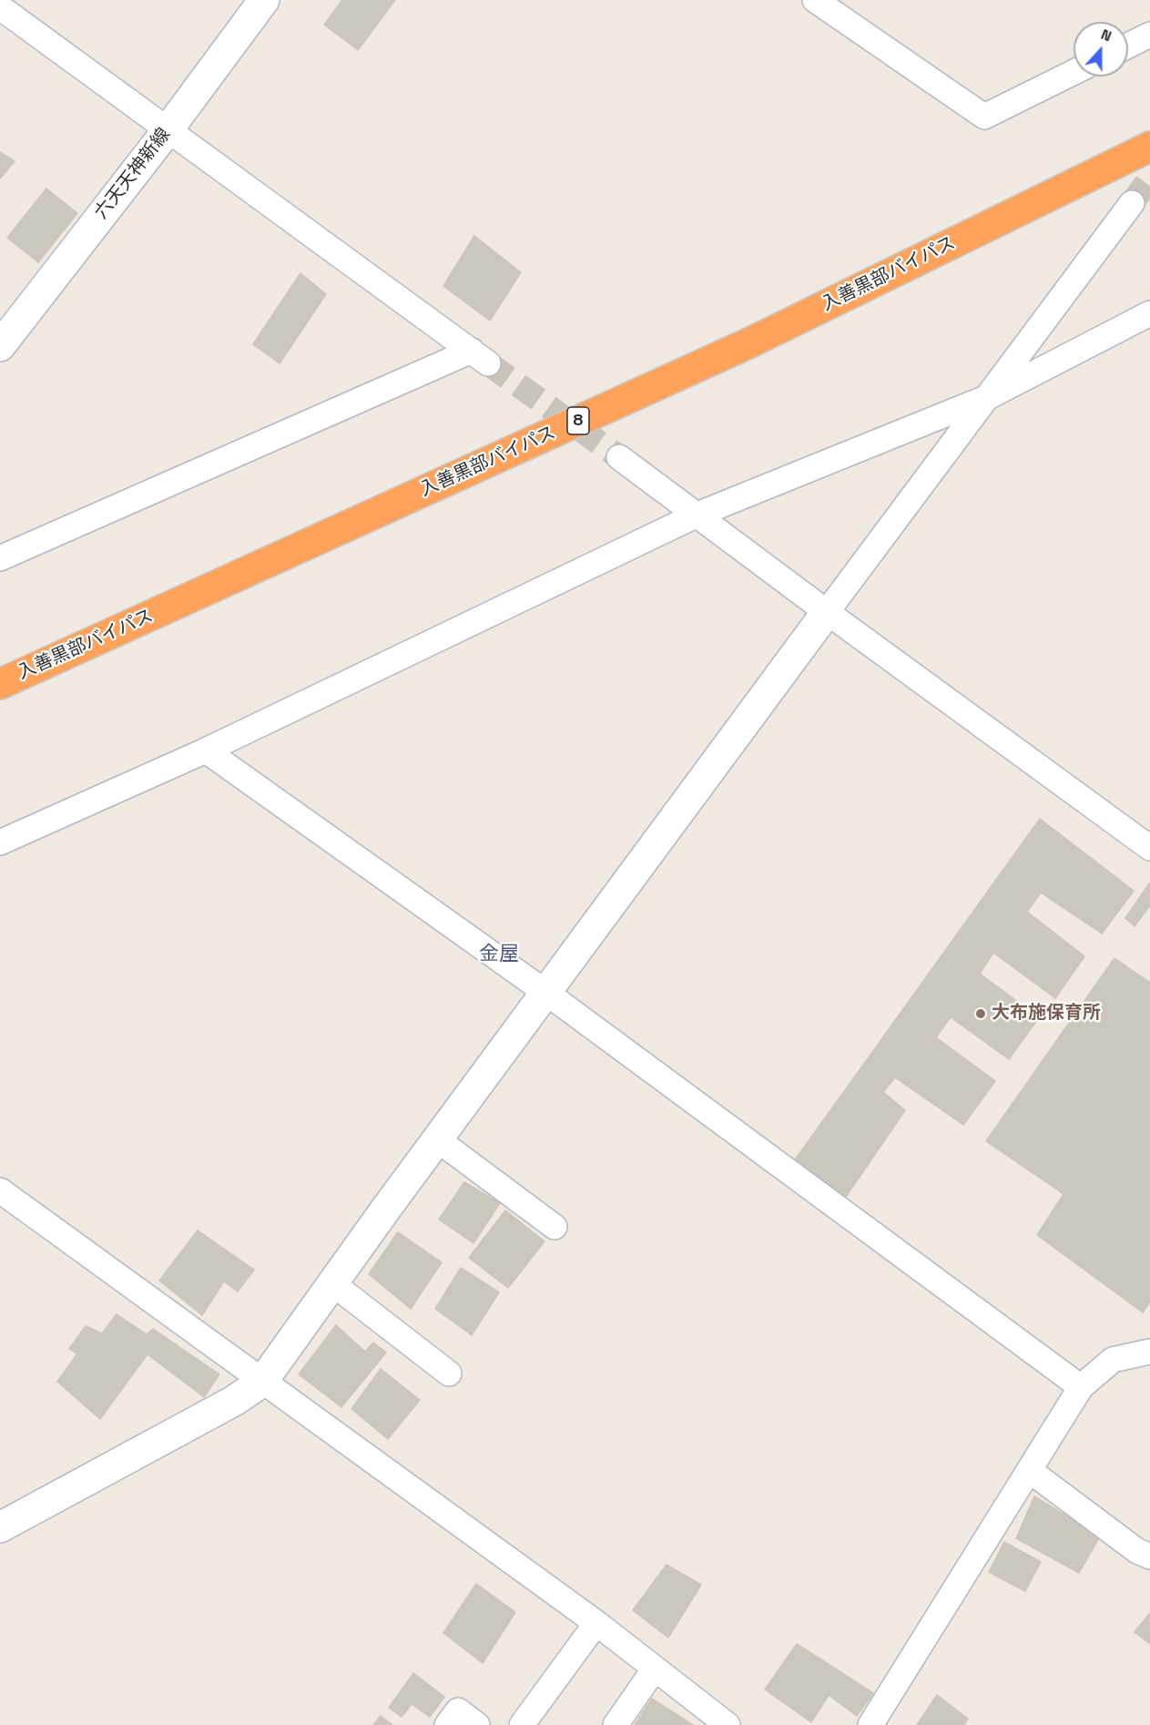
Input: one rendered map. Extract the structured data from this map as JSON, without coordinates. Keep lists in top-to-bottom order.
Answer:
{
  "streets": {
    "highway": ["入善黒部バイパス", "8"],
    "street": ["六天天神新線"]
  },
  "districts": ["金屋"],
  "places": ["大布施保育所"],
  "north": "top"
}
